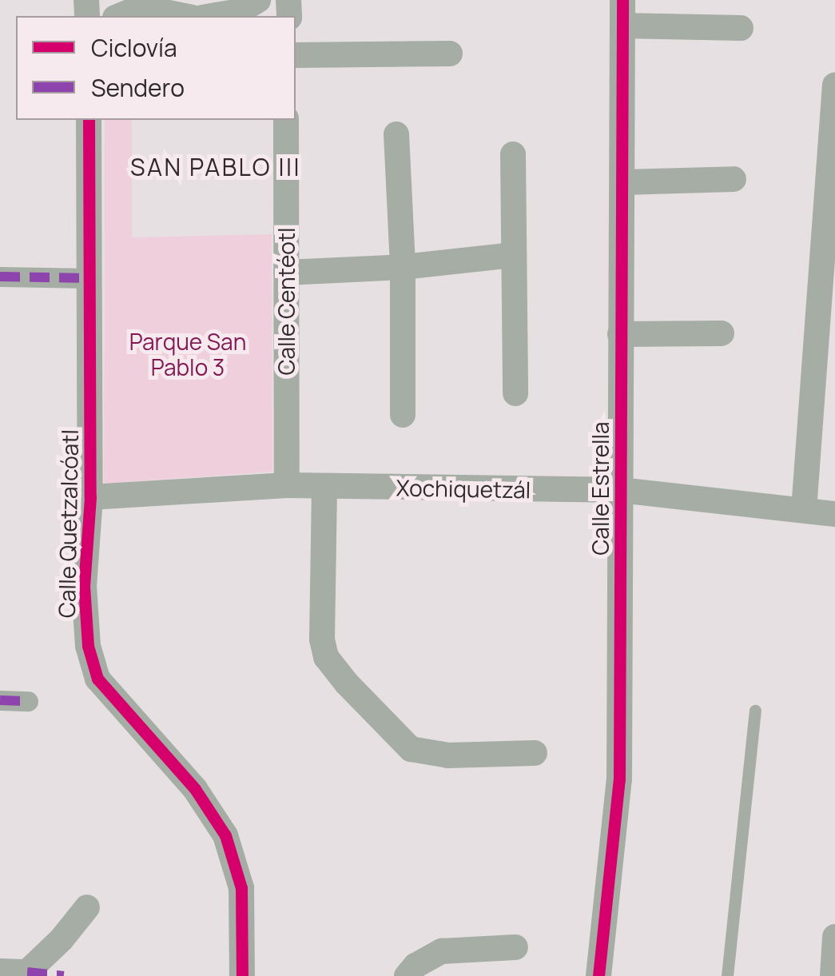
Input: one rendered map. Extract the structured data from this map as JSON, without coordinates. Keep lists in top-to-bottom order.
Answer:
{
  "streets": {
    "street": [
      "Calle Centéotl",
      "Xochiquetzál",
      "Calle Estrella",
      "Calle Quetzalcóatl"
    ]
  },
  "crossings": [
    ["Calle Centéotl", "Xochiquetzál"],
    ["Xochiquetzál", "Calle Estrella"],
    ["Xochiquetzál", "Calle Quetzalcóatl"]
  ],
  "districts": ["SAN PABLO III"],
  "parks": ["Parque San Pablo 3"],
  "legend": ["Ciclovía", "Sendero"]
}
